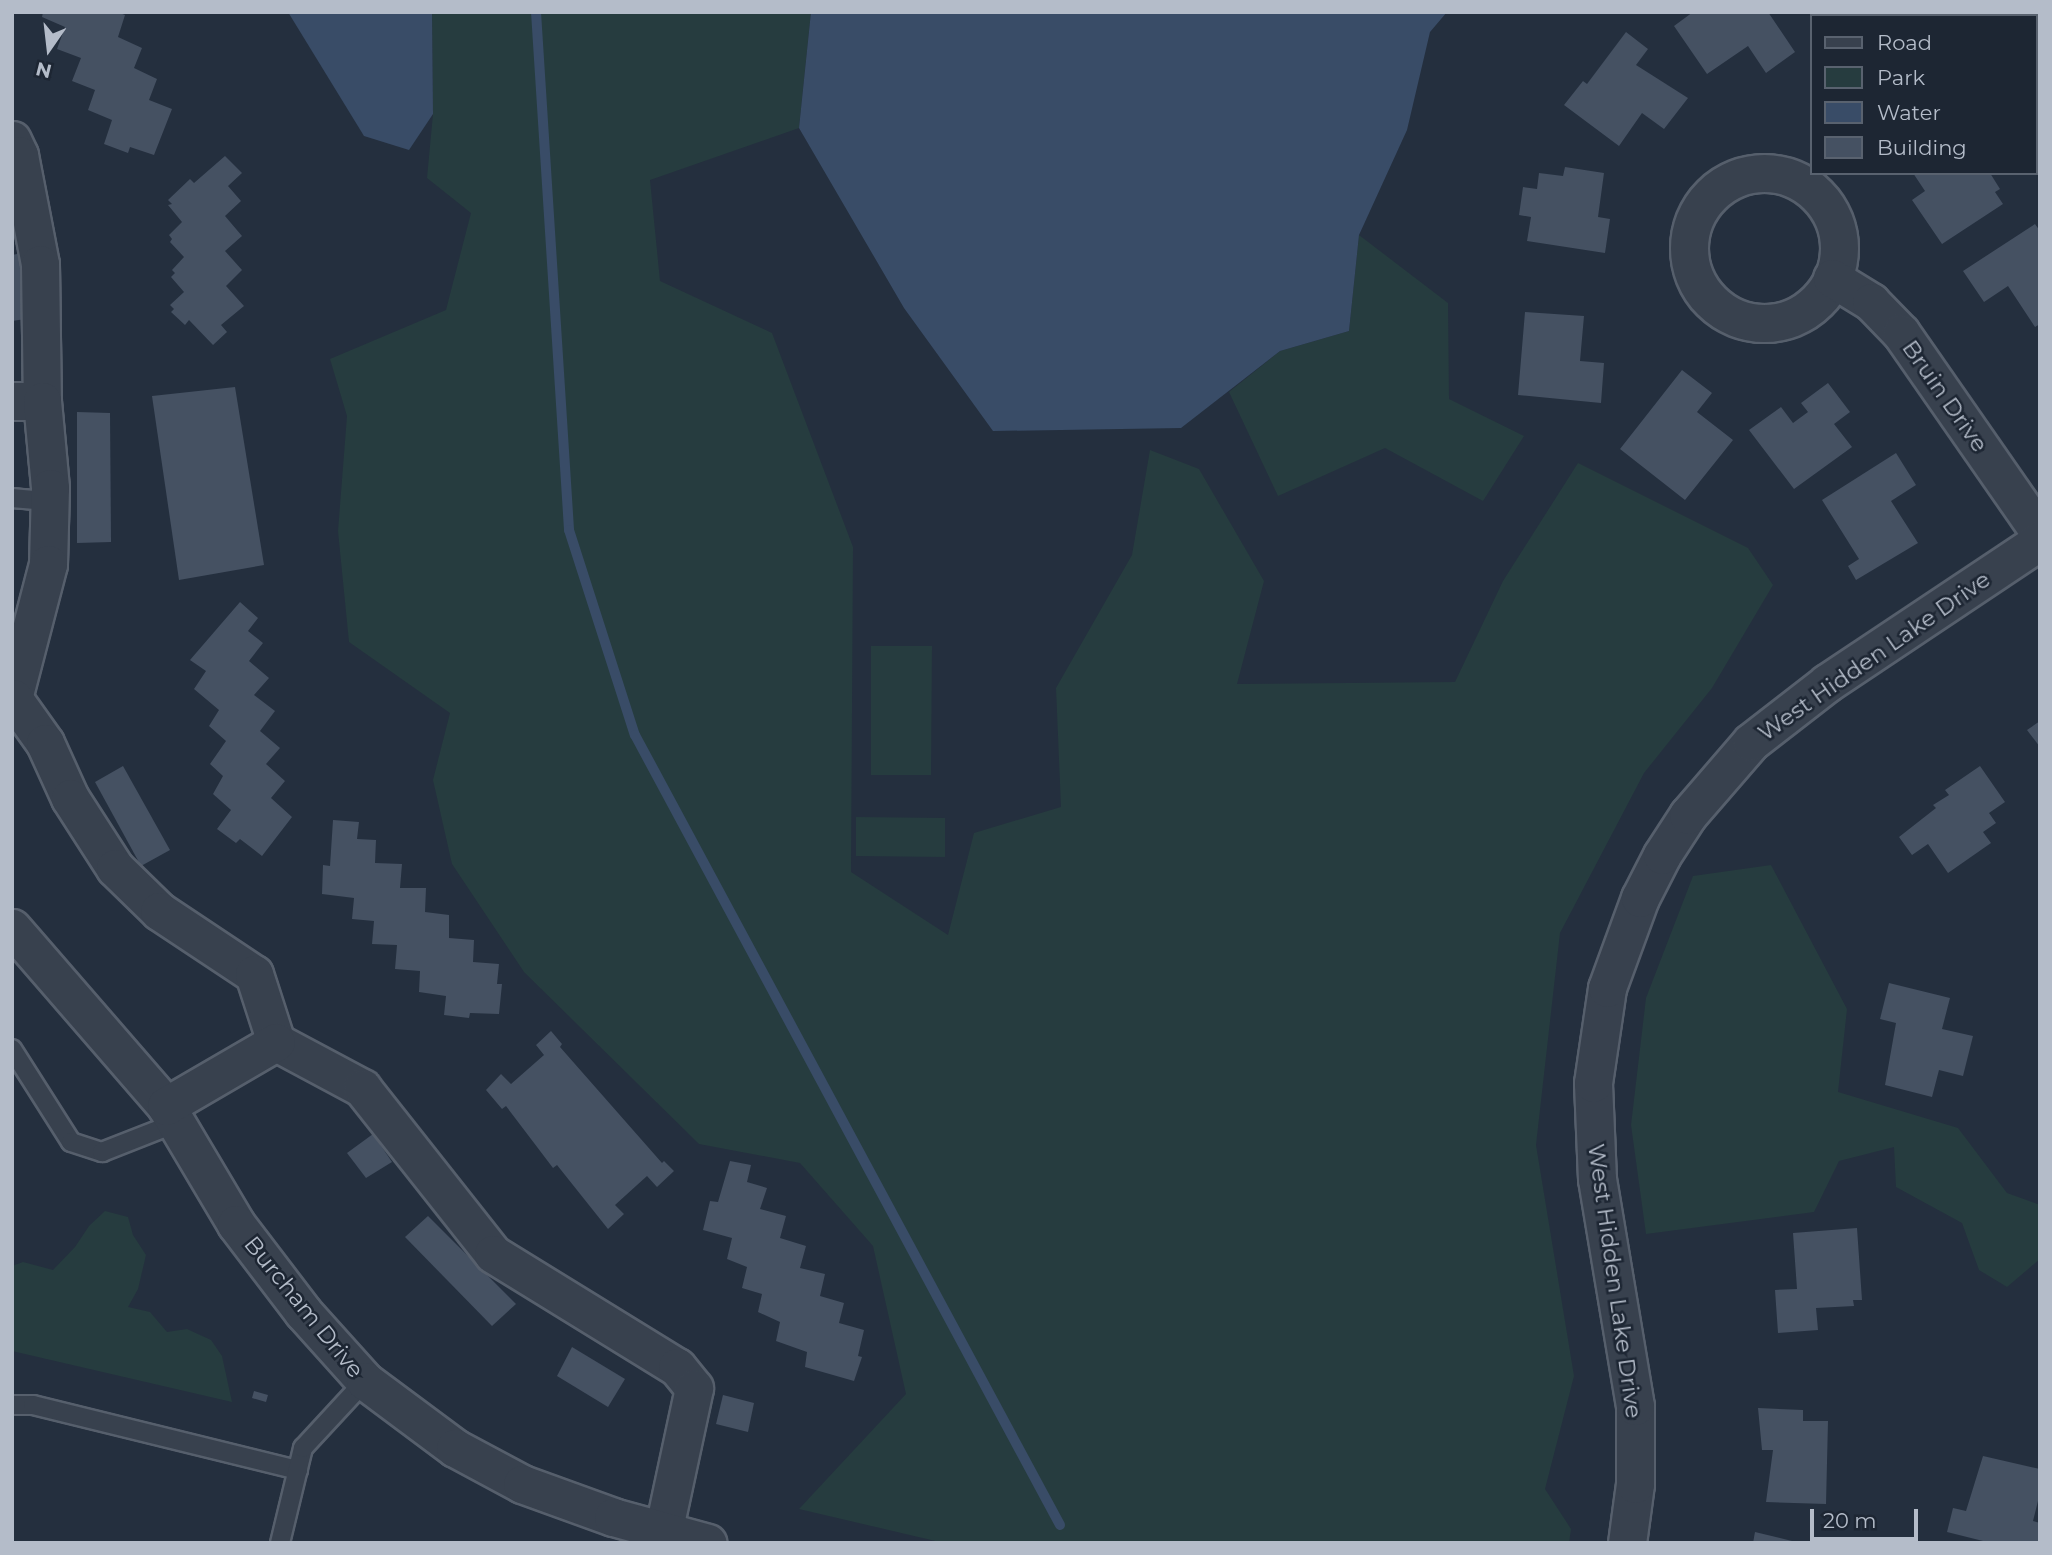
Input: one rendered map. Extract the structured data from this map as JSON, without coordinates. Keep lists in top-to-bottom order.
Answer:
{
  "streets": {
    "street": ["Bruin Drive", "West Hidden Lake Drive", "Burcham Drive"]
  },
  "legend": [
    "Road",
    "Park",
    "Water",
    "Building"
  ],
  "scale_bar": "20 m",
  "north": "bottom"
}
